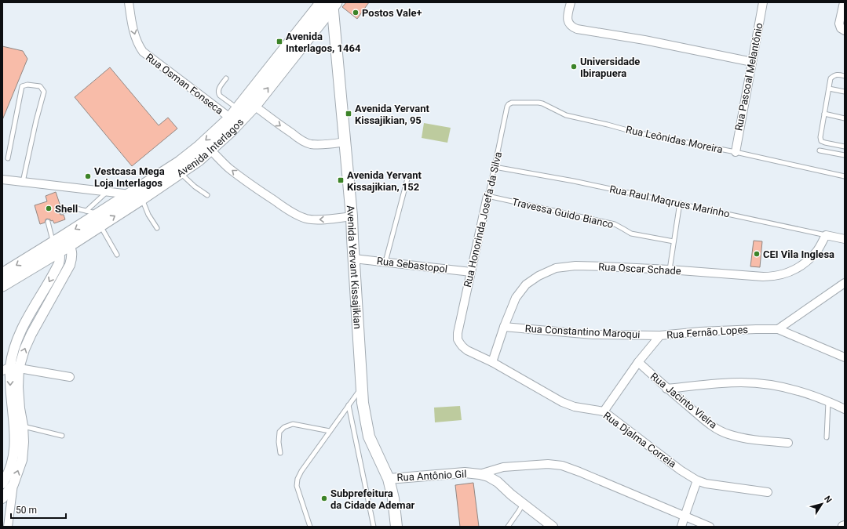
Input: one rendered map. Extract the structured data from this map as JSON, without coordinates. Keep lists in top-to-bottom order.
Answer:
{
  "streets": {
    "main road": ["Avenida Interlagos", "Avenida Yervant Kissajikian"],
    "street": [
      "Rua Pascoal Melantônio",
      "Rua Osman Fonseca",
      "Rua Raul Maqrues Marinho",
      "Rua Honorinda Josefa da Silva",
      "Rua Sebastopol",
      "Rua Oscar Schade",
      "Rua Constantino Maroqui",
      "Rua Fernão Lopes",
      "Rua Jacinto Vieira",
      "Rua Djalma Correia",
      "Rua Antônio Gil"
    ],
    "lane": ["Rua Leônidas Moreira", "Travessa Guido Bianco"]
  },
  "crossings": [
    ["Rua Pascoal Melantônio", "Rua Leônidas Moreira"],
    ["Rua Osman Fonseca", "Avenida Interlagos"],
    ["Rua Leônidas Moreira", "Rua Honorinda Josefa da Silva"],
    ["Avenida Interlagos", "Avenida Yervant Kissajikian"],
    ["Rua Raul Maqrues Marinho", "Rua Honorinda Josefa da Silva"],
    ["Rua Raul Maqrues Marinho", "Rua Oscar Schade"],
    ["Travessa Guido Bianco", "Rua Honorinda Josefa da Silva"],
    ["Rua Honorinda Josefa da Silva", "Rua Sebastopol"],
    ["Rua Honorinda Josefa da Silva", "Rua Djalma Correia"],
    ["Rua Sebastopol", "Avenida Yervant Kissajikian"],
    ["Avenida Yervant Kissajikian", "Rua Antônio Gil"],
    ["Rua Oscar Schade", "Rua Constantino Maroqui"],
    ["Rua Oscar Schade", "Rua Djalma Correia"],
    ["Rua Constantino Maroqui", "Rua Fernão Lopes"],
    ["Rua Fernão Lopes", "Rua Jacinto Vieira"],
    ["Rua Fernão Lopes", "Rua Djalma Correia"]
  ],
  "one_way": ["Rua Osman Fonseca"],
  "places": {
    "other": [
      "Postos Vale+",
      "Universidade Ibirapuera",
      "Vestcasa Mega Loja Interlagos",
      "Shell",
      "CEI Vila Inglesa",
      "Subprefeitura da Cidade Ademar"
    ],
    "transit": ["Avenida Interlagos, 1464", "Avenida Yervant Kissajikian, 95", "Avenida Yervant Kissajikian, 152"]
  },
  "scale_bar": "50 m",
  "north": "top right"
}
